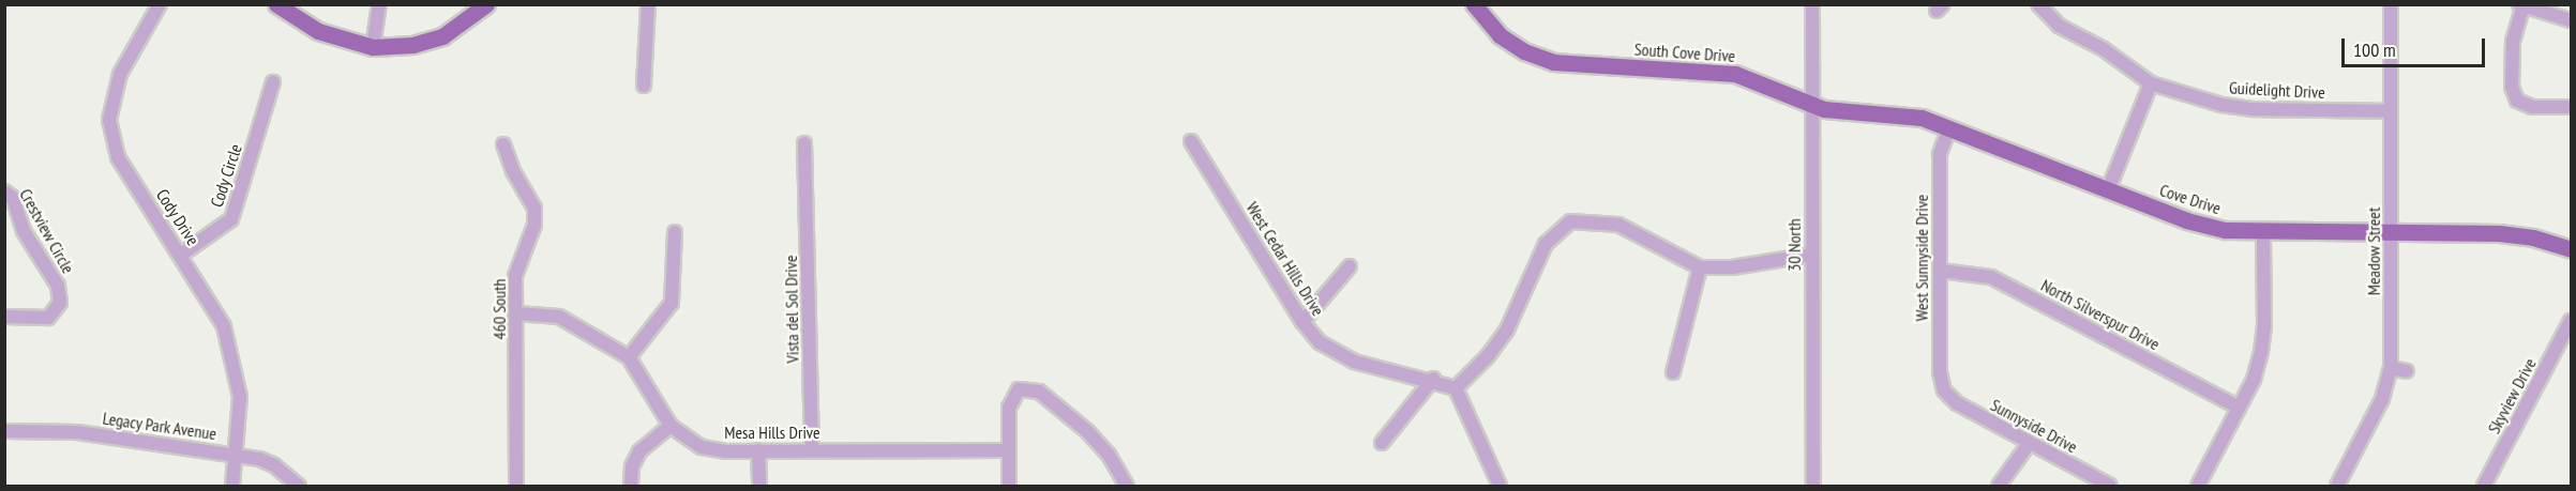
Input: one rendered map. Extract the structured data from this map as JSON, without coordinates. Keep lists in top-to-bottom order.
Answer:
{
  "streets": {
    "main road": ["South Cove Drive", "Cove Drive"],
    "street": [
      "Guidelight Drive",
      "Cody Circle",
      "Cody Drive",
      "Crestview Circle",
      "30 North",
      "Meadow Street",
      "West Sunnyside Drive",
      "West Cedar Hills Drive",
      "460 South",
      "Vista del Sol Drive",
      "North Silverspur Drive",
      "Skyview Drive",
      "Legacy Park Avenue",
      "Sunnyside Drive",
      "Mesa Hills Drive"
    ]
  },
  "crossings": [
    ["South Cove Drive", "Cove Drive"],
    ["South Cove Drive", "30 North"],
    ["Guidelight Drive", "Meadow Street"],
    ["Cody Circle", "Cody Drive"],
    ["Cove Drive", "30 North"],
    ["Cove Drive", "Meadow Street"],
    ["Cove Drive", "West Sunnyside Drive"],
    ["Cody Drive", "Legacy Park Avenue"],
    ["West Sunnyside Drive", "North Silverspur Drive"],
    ["West Sunnyside Drive", "Sunnyside Drive"],
    ["460 South", "Mesa Hills Drive"],
    ["Vista del Sol Drive", "Mesa Hills Drive"]
  ],
  "scale_bar": "100 m"
}
